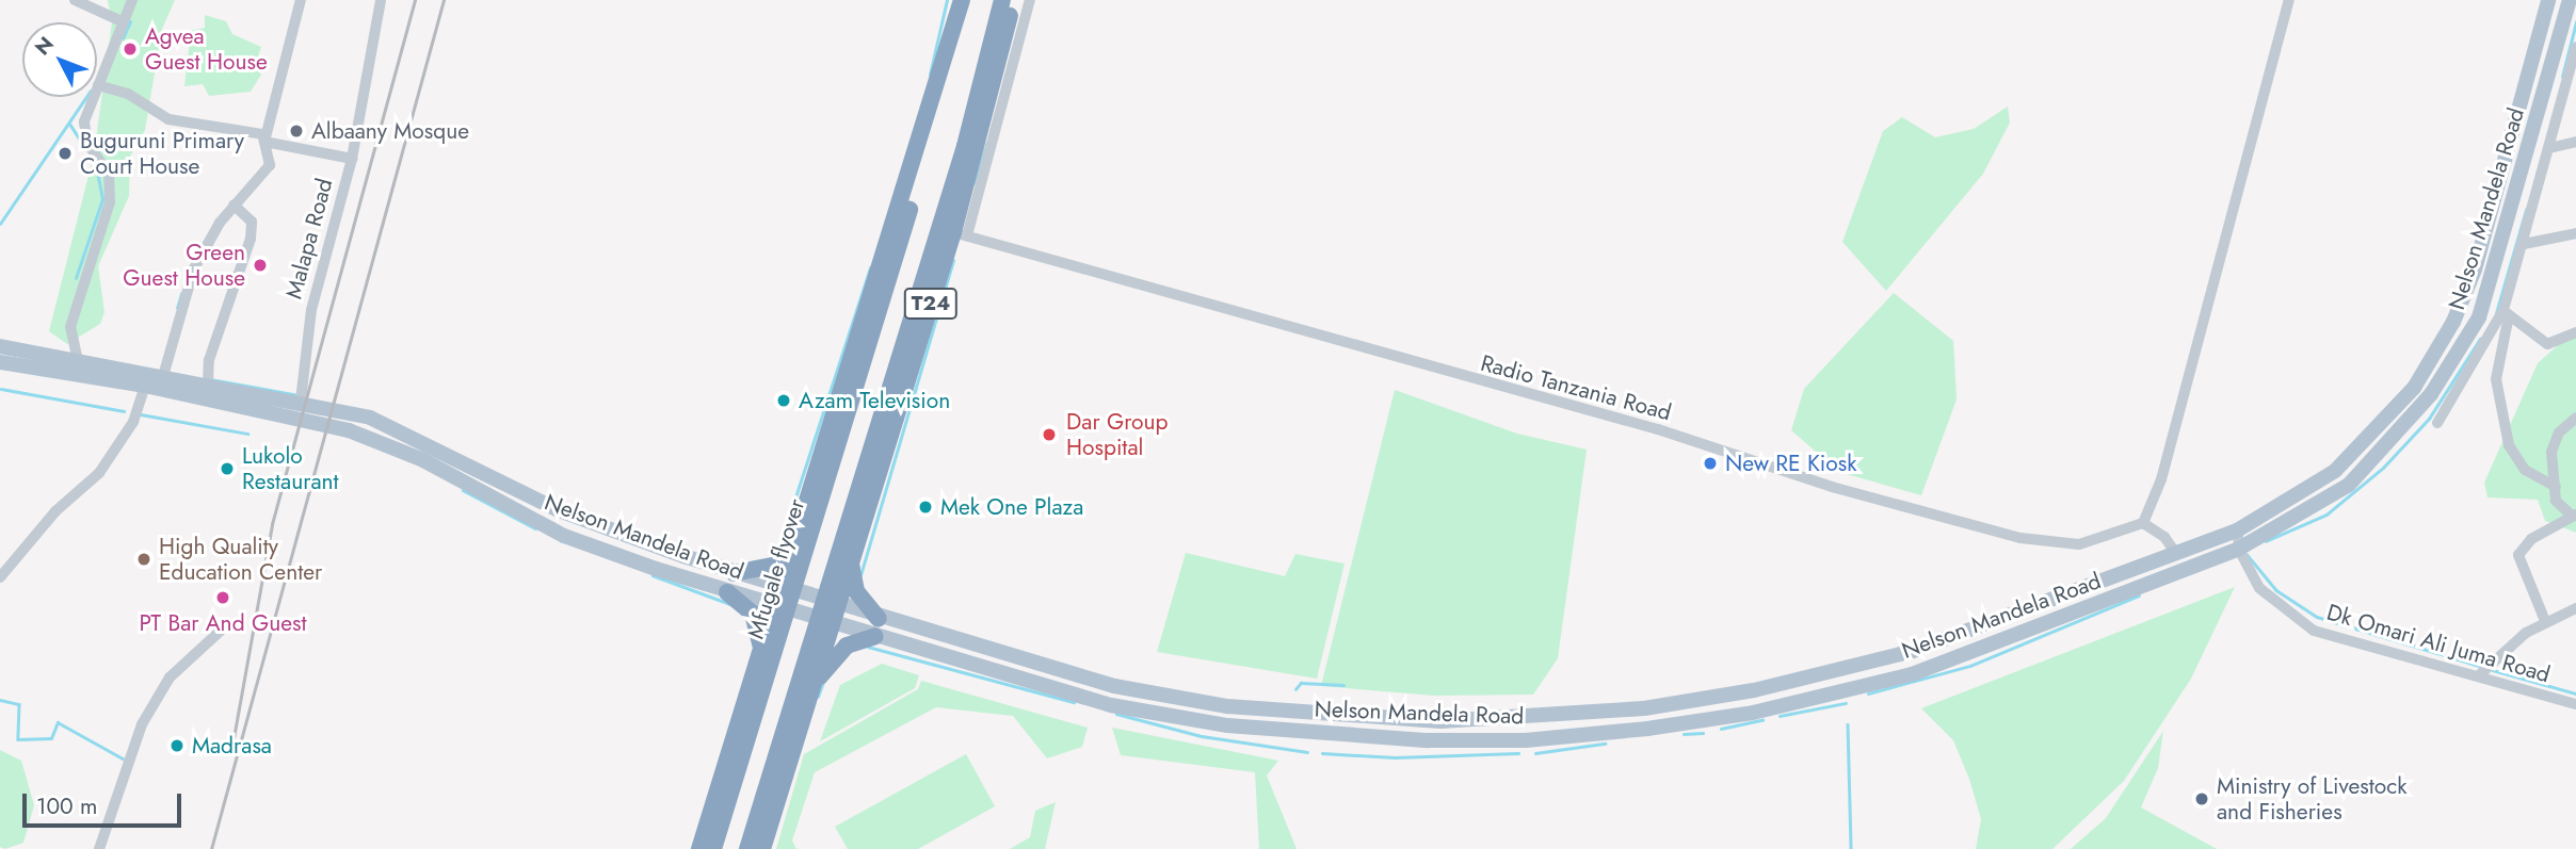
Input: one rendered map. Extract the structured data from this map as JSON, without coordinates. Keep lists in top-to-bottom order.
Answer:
{
  "streets": {
    "highway": ["T24", "Mfugale flyover"],
    "main road": ["Nelson Mandela Road"],
    "street": ["Malapa Road", "Radio Tanzania Road", "Dk Omari Ali Juma Road"]
  },
  "crossings": [
    ["Nelson Mandela Road", "Malapa Road"],
    ["Nelson Mandela Road", "T24"],
    ["Nelson Mandela Road", "Dk Omari Ali Juma Road"],
    ["T24", "Radio Tanzania Road"]
  ],
  "places": [
    "Agvea Guest House",
    "Albaany Mosque",
    "Buguruni Primary Court House",
    "Green Guest House",
    "Azam Television",
    "Dar Group Hospital",
    "New RE Kiosk",
    "Lukolo Restaurant",
    "Mek One Plaza",
    "High Quality Education Center",
    "PT Bar And Guest",
    "Madrasa",
    "Ministry of Livestock and Fisheries"
  ],
  "scale_bar": "100 m",
  "north": "top left"
}
